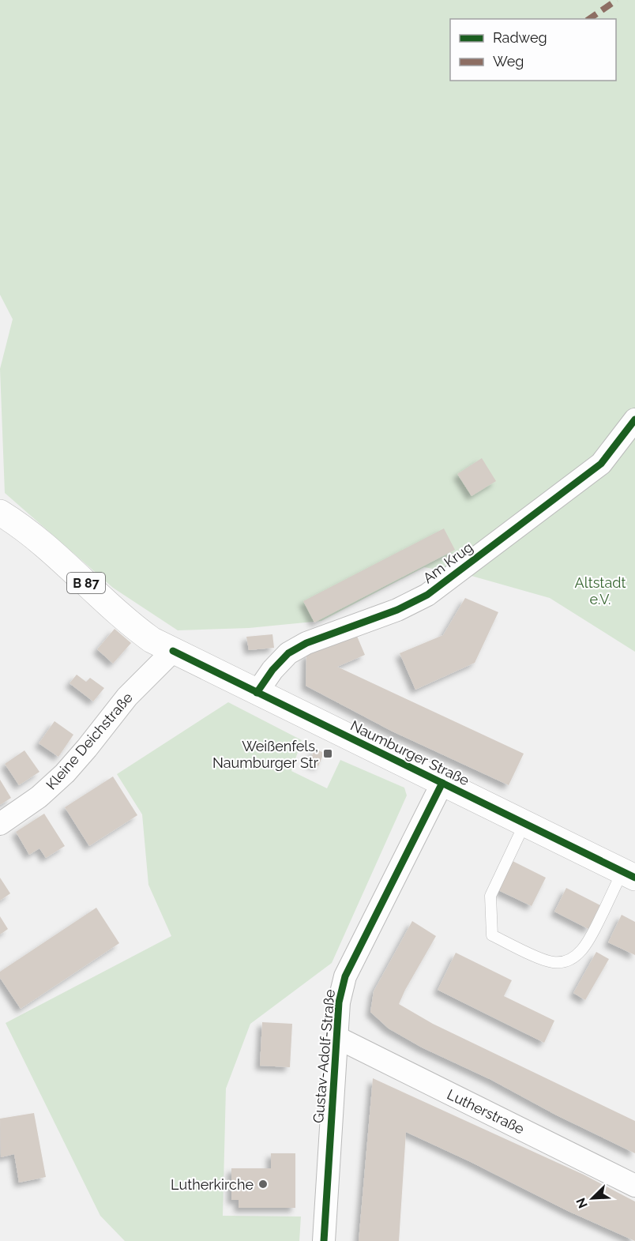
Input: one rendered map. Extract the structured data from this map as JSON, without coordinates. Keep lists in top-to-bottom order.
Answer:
{
  "streets": {
    "main road": ["B 87", "Naumburger Straße"],
    "street": [
      "Am Krug",
      "Kleine Deichstraße",
      "Gustav-Adolf-Straße",
      "Lutherstraße"
    ]
  },
  "crossings": [
    ["Am Krug", "Naumburger Straße"],
    ["Kleine Deichstraße", "Naumburger Straße"],
    ["Naumburger Straße", "Gustav-Adolf-Straße"],
    ["Gustav-Adolf-Straße", "Lutherstraße"]
  ],
  "parks": ["Altstadt e.V."],
  "places": {
    "transit": ["Weißenfels, Naumburger Str"],
    "other": ["Lutherkirche"]
  },
  "legend": ["Radweg", "Weg"],
  "north": "bottom left"
}
